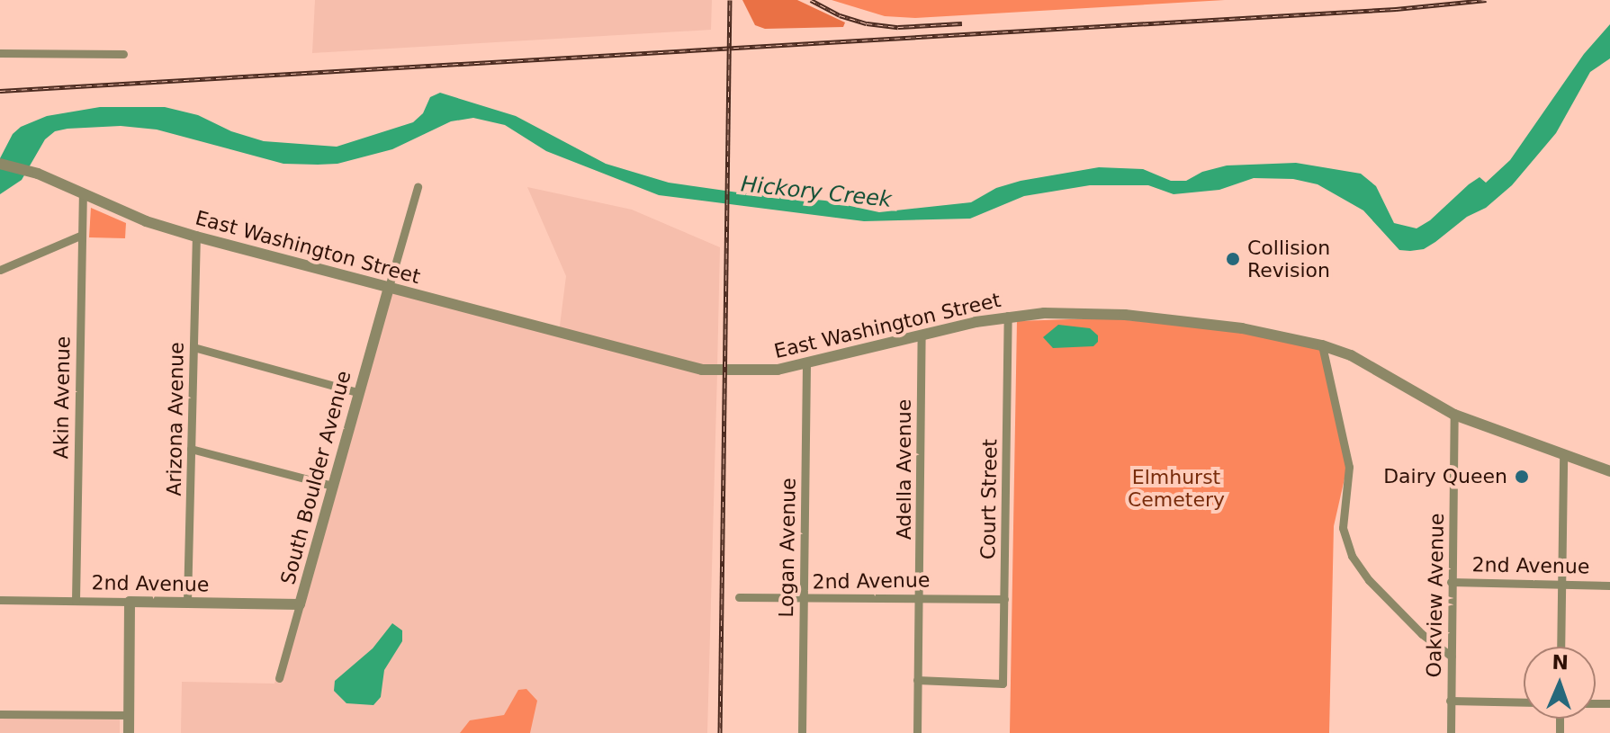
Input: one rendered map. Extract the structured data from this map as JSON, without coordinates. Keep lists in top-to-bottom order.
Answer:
{
  "streets": {
    "street": [
      "East Washington Street",
      "Akin Avenue",
      "Arizona Avenue",
      "Adella Avenue",
      "South Boulder Avenue",
      "Court Street",
      "Logan Avenue",
      "2nd Avenue",
      "Oakview Avenue"
    ]
  },
  "crossings": [
    ["East Washington Street", "Akin Avenue"],
    ["East Washington Street", "Arizona Avenue"],
    ["East Washington Street", "Adella Avenue"],
    ["East Washington Street", "South Boulder Avenue"],
    ["East Washington Street", "Court Street"],
    ["East Washington Street", "Logan Avenue"],
    ["East Washington Street", "Oakview Avenue"],
    ["Akin Avenue", "2nd Avenue"],
    ["Arizona Avenue", "2nd Avenue"],
    ["Adella Avenue", "Court Street"],
    ["Adella Avenue", "2nd Avenue"],
    ["South Boulder Avenue", "2nd Avenue"],
    ["Court Street", "2nd Avenue"],
    ["Logan Avenue", "2nd Avenue"],
    ["2nd Avenue", "Oakview Avenue"]
  ],
  "water": ["Hickory Creek"],
  "parks": ["Elmhurst Cemetery"],
  "places": ["Collision Revision", "Dairy Queen"],
  "north": "top"
}
